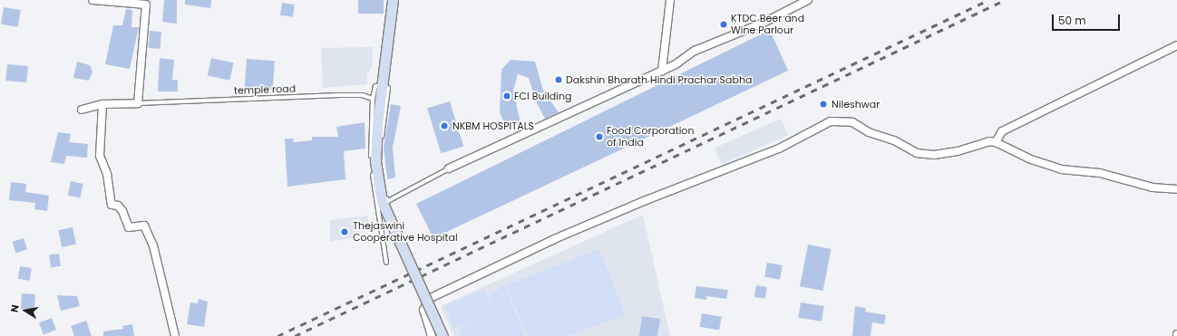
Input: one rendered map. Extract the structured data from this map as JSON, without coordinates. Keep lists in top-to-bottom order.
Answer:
{
  "streets": {
    "lane": ["temple road"]
  },
  "places": [
    "KTDC Beer and Wine Parlour",
    "Dakshin Bharath Hindi Prachar Sabha",
    "FCI Building",
    "Nileshwar",
    "NKBM HOSPITALS",
    "Food Corporation of India",
    "Thejaswini Cooperative Hospital"
  ],
  "scale_bar": "50 m",
  "north": "left"
}
